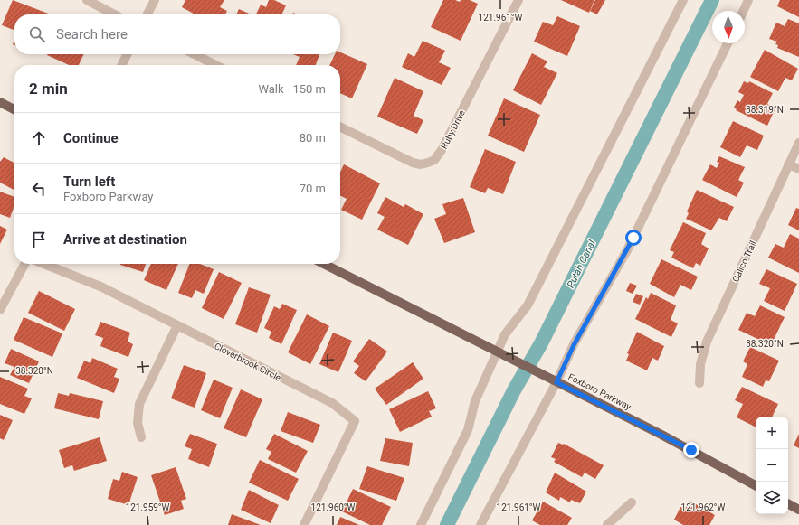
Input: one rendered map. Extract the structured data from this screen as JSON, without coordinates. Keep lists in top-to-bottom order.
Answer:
{
  "streets": {
    "main road": ["Foxboro Parkway"],
    "street": ["Ruby Drive", "Calico Trail", "Cloverbrook Circle"]
  },
  "water": ["Putah Canal"],
  "north": "bottom",
  "page": {
    "search": "Search here",
    "heading": ["2 min", "Walk · 150 m"],
    "list": [
      ["Continue", "80 m"],
      ["Turn left", "Foxboro Parkway", "70 m"],
      "Arrive at destination"
    ],
    "map_buttons": ["+", "−"]
  },
  "coordinates": [
    "121.961°W",
    "38.319°N",
    "38.320°N",
    "121.959°W",
    "121.960°W",
    "121.962°W"
  ]
}
